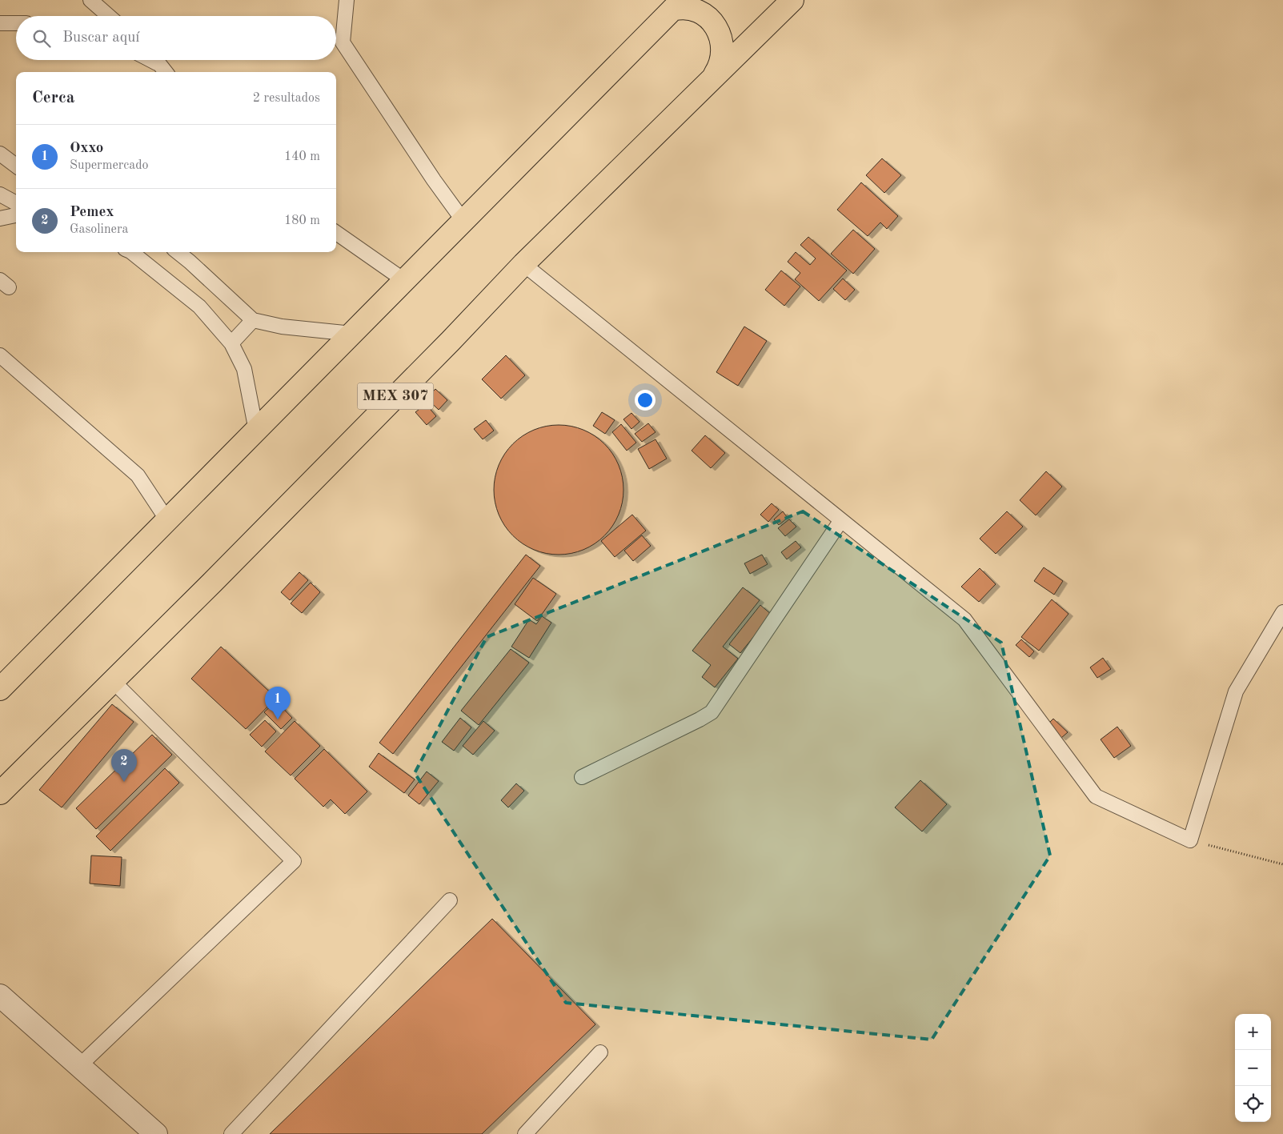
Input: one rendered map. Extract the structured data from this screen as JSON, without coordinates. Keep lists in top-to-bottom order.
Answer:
{
  "streets": {
    "highway": ["MEX 307"]
  },
  "page": {
    "search": "Buscar aquí",
    "heading": ["Cerca", "2 resultados"],
    "list": [
      {
        "mark": "1",
        "name": "Oxxo",
        "note": "Supermercado",
        "value": "140 m"
      },
      {
        "mark": "2",
        "name": "Pemex",
        "note": "Gasolinera",
        "value": "180 m"
      }
    ],
    "pins": ["1", "2"],
    "map_buttons": ["+", "−"]
  }
}
